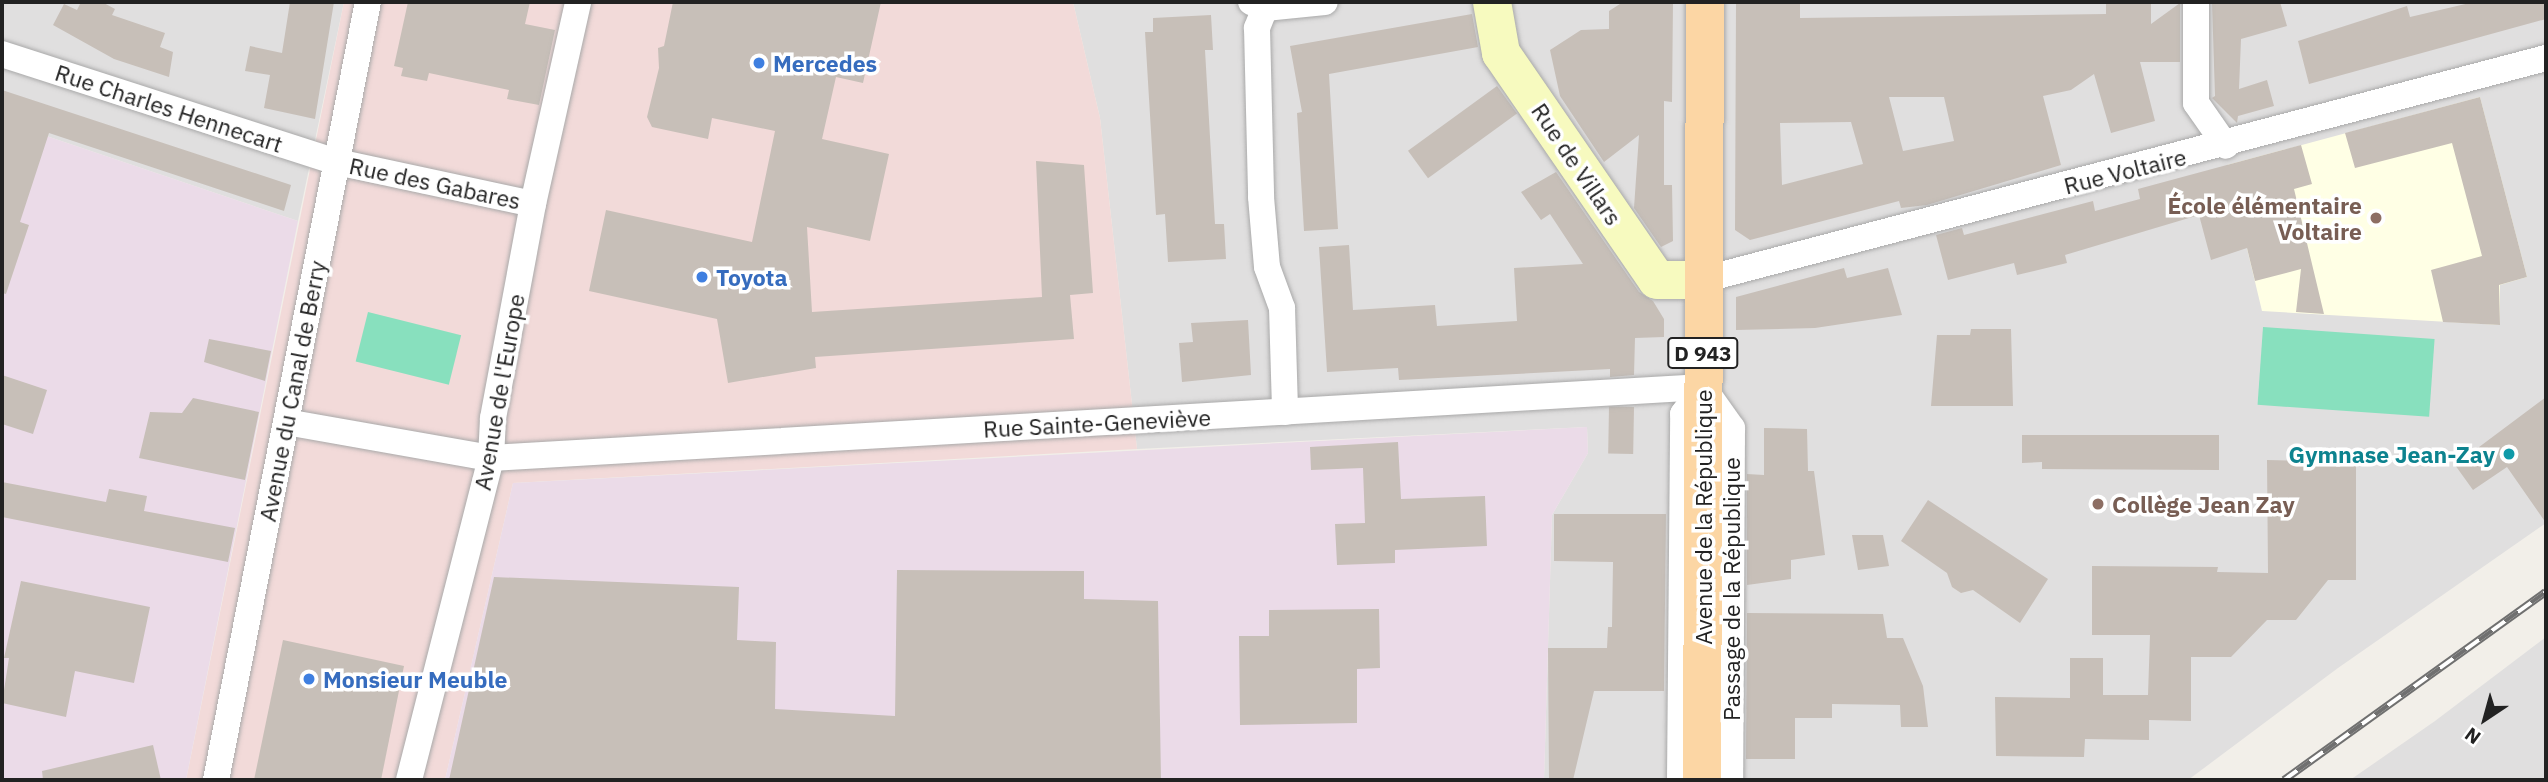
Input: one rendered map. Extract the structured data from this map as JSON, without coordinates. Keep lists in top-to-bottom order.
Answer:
{
  "streets": {
    "main road": ["Rue de Villars", "D 943", "Avenue de la République"],
    "street": [
      "Rue Charles Hennecart",
      "Rue Voltaire",
      "Rue des Gabares",
      "Avenue du Canal de Berry",
      "Avenue de l'Europe",
      "Rue Sainte-Geneviève",
      "Passage de la République"
    ]
  },
  "crossings": [
    ["Rue Charles Hennecart", "Rue des Gabares"],
    ["Rue Charles Hennecart", "Avenue du Canal de Berry"],
    ["Rue de Villars", "Rue Voltaire"],
    ["Rue de Villars", "Avenue de la République"],
    ["Rue Voltaire", "Avenue de la République"],
    ["Rue des Gabares", "Avenue du Canal de Berry"],
    ["Rue des Gabares", "Avenue de l'Europe"],
    ["Avenue du Canal de Berry", "Rue Sainte-Geneviève"],
    ["Avenue de l'Europe", "Rue Sainte-Geneviève"],
    ["Rue Sainte-Geneviève", "Avenue de la République"],
    ["Rue Sainte-Geneviève", "Passage de la République"],
    ["Avenue de la République", "Passage de la République"]
  ],
  "places": [
    "Mercedes",
    "École élémentaire Voltaire",
    "Toyota",
    "Gymnase Jean-Zay",
    "Collège Jean Zay",
    "Monsieur Meuble"
  ],
  "north": "bottom left"
}
